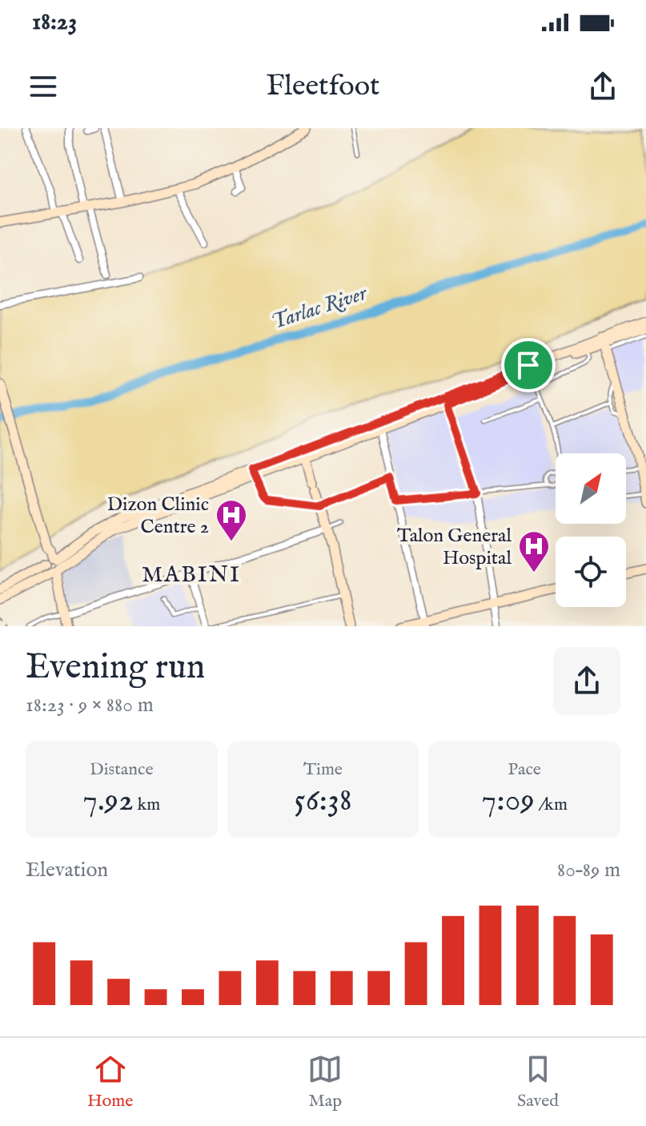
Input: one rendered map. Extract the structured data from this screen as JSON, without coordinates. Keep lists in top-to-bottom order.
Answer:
{
  "districts": ["MABINI"],
  "water": ["Tarlac River"],
  "places": {
    "hospital": ["Dizon Clinic Centre 2", "Talon General Hospital"]
  },
  "north": "top right",
  "page": {
    "status": "18:23",
    "header": "Fleetfoot",
    "heading": ["Evening run", "18:23 · 9 × 880 m"],
    "stats": [
      ["Distance", "7.92 km"],
      ["Time", "56:38"],
      ["Pace", "7:09 /km"]
    ],
    "chart": ["Elevation", "80–89 m"],
    "tabs": ["Home", "Map", "Saved"]
  }
}
